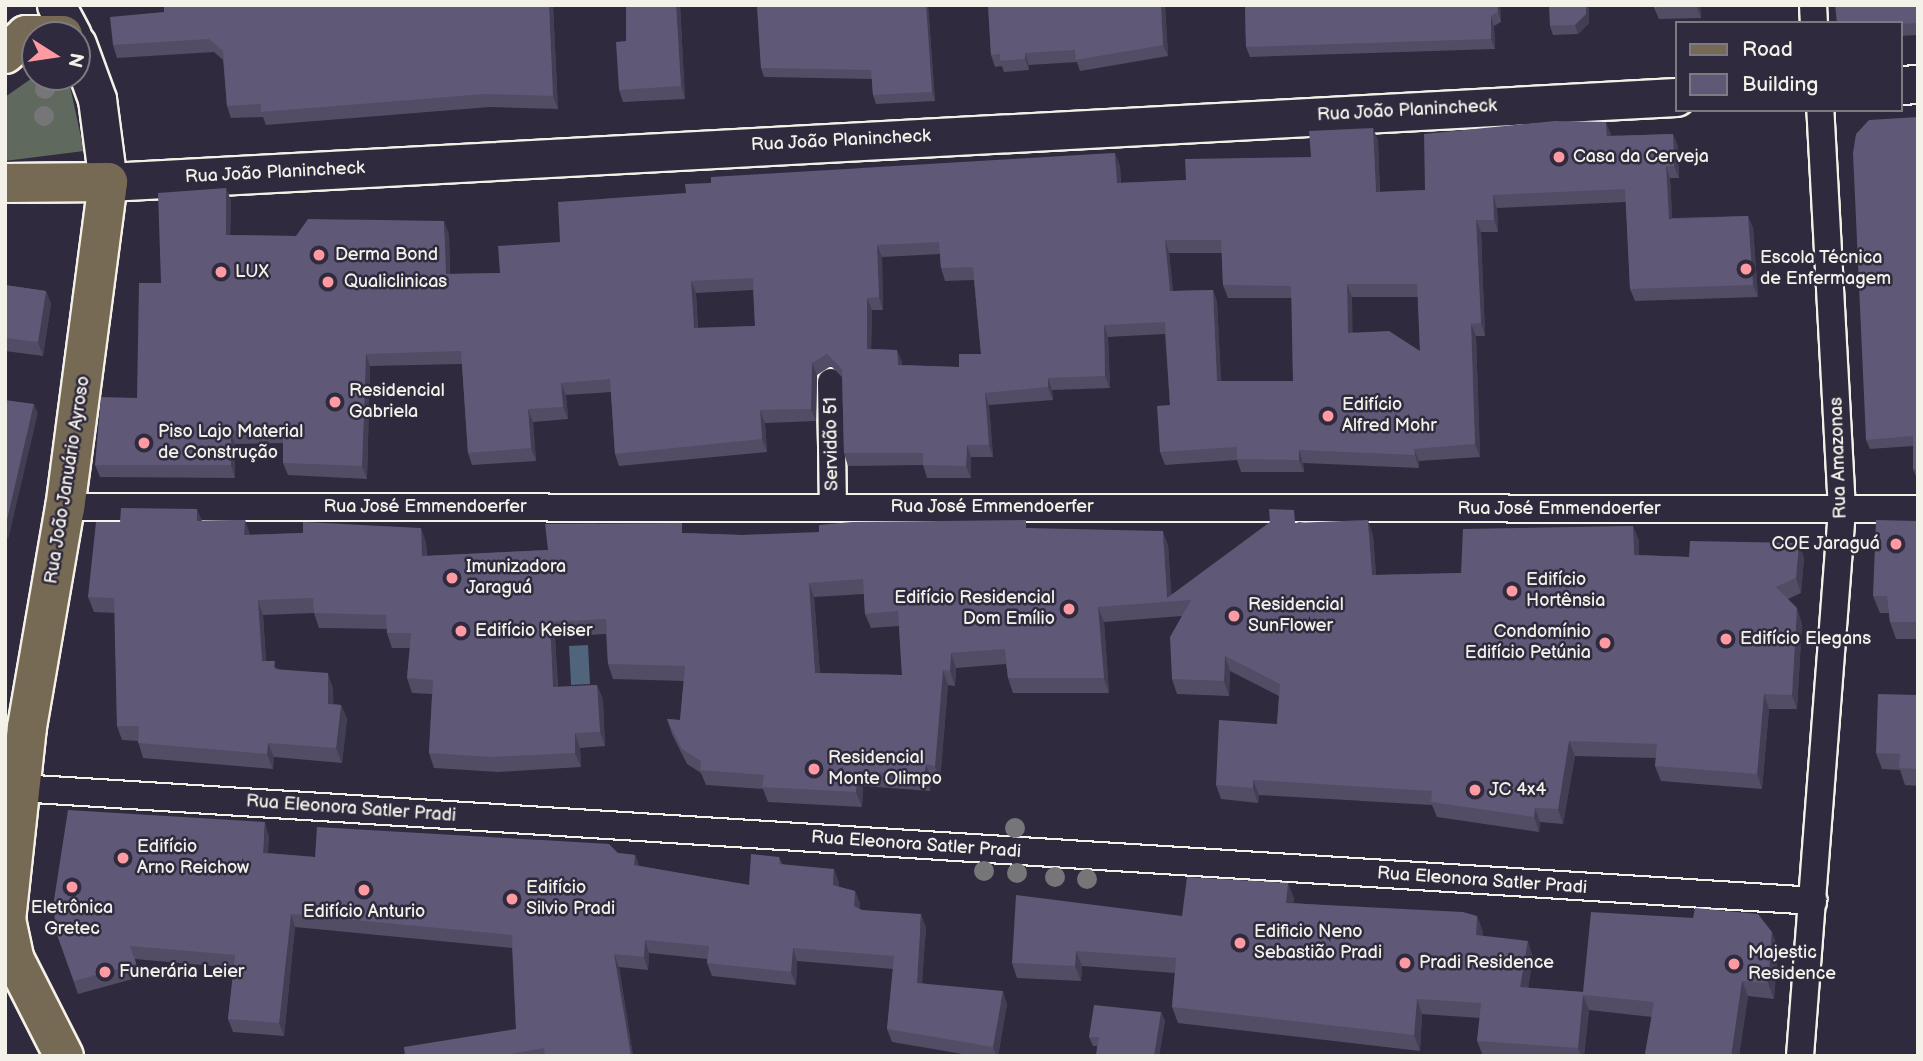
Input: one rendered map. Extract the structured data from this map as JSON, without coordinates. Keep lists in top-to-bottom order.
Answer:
{
  "streets": {
    "main road": ["Rua João Planincheck", "Rua João Januário Ayroso"],
    "street": [
      "Servidão 51",
      "Rua Amazonas",
      "Rua José Emmendoerfer",
      "Rua Eleonora Satler Pradi"
    ]
  },
  "crossings": [
    ["Rua João Planincheck", "Rua João Januário Ayroso"],
    ["Servidão 51", "Rua José Emmendoerfer"],
    ["Rua Amazonas", "Rua José Emmendoerfer"],
    ["Rua Amazonas", "Rua Eleonora Satler Pradi"],
    ["Rua João Januário Ayroso", "Rua José Emmendoerfer"],
    ["Rua João Januário Ayroso", "Rua Eleonora Satler Pradi"]
  ],
  "places": [
    "Casa da Cerveja",
    "Derma Bond",
    "Escola Técnica de Enfermagem",
    "LUX",
    "Qualiclinicas",
    "Residencial Gabriela",
    "Edifício Alfred Mohr",
    "Piso Lajo Material de Construção",
    "COE Jaraguá",
    "Imunizadora Jaraguá",
    "Edifício Hortênsia",
    "Edifício Residencial Dom Emílio",
    "Residencial SunFlower",
    "Edifício Keiser",
    "Edifício Elegans",
    "Condomínio Edifício Petúnia",
    "Residencial Monte Olimpo",
    "JC 4x4",
    "Edifício Arno Reichow",
    "Eletrônica Gretec",
    "Edifício Anturio",
    "Edifício Silvio Pradi",
    "Edificio Neno Sebastião Pradi",
    "Pradi Residence",
    "Majestic Residence",
    "Funerária Leier"
  ],
  "legend": ["Road", "Building"],
  "north": "right"
}
